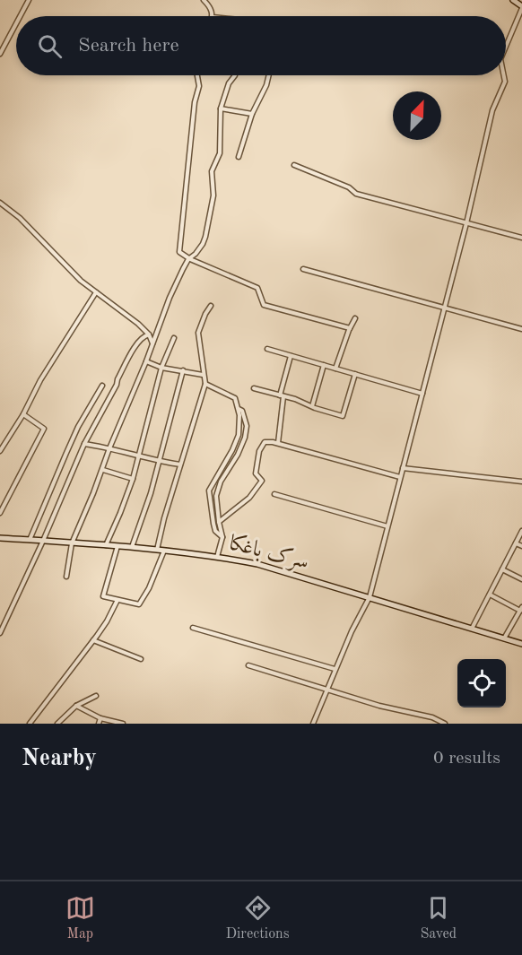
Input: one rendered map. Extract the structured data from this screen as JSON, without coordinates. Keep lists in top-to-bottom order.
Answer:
{
  "streets": {
    "street": ["سرک باغکا"]
  },
  "north": "top right",
  "page": {
    "search": "Search here",
    "heading": ["Nearby", "0 results"],
    "nav": ["Map", "Directions", "Saved"]
  }
}
